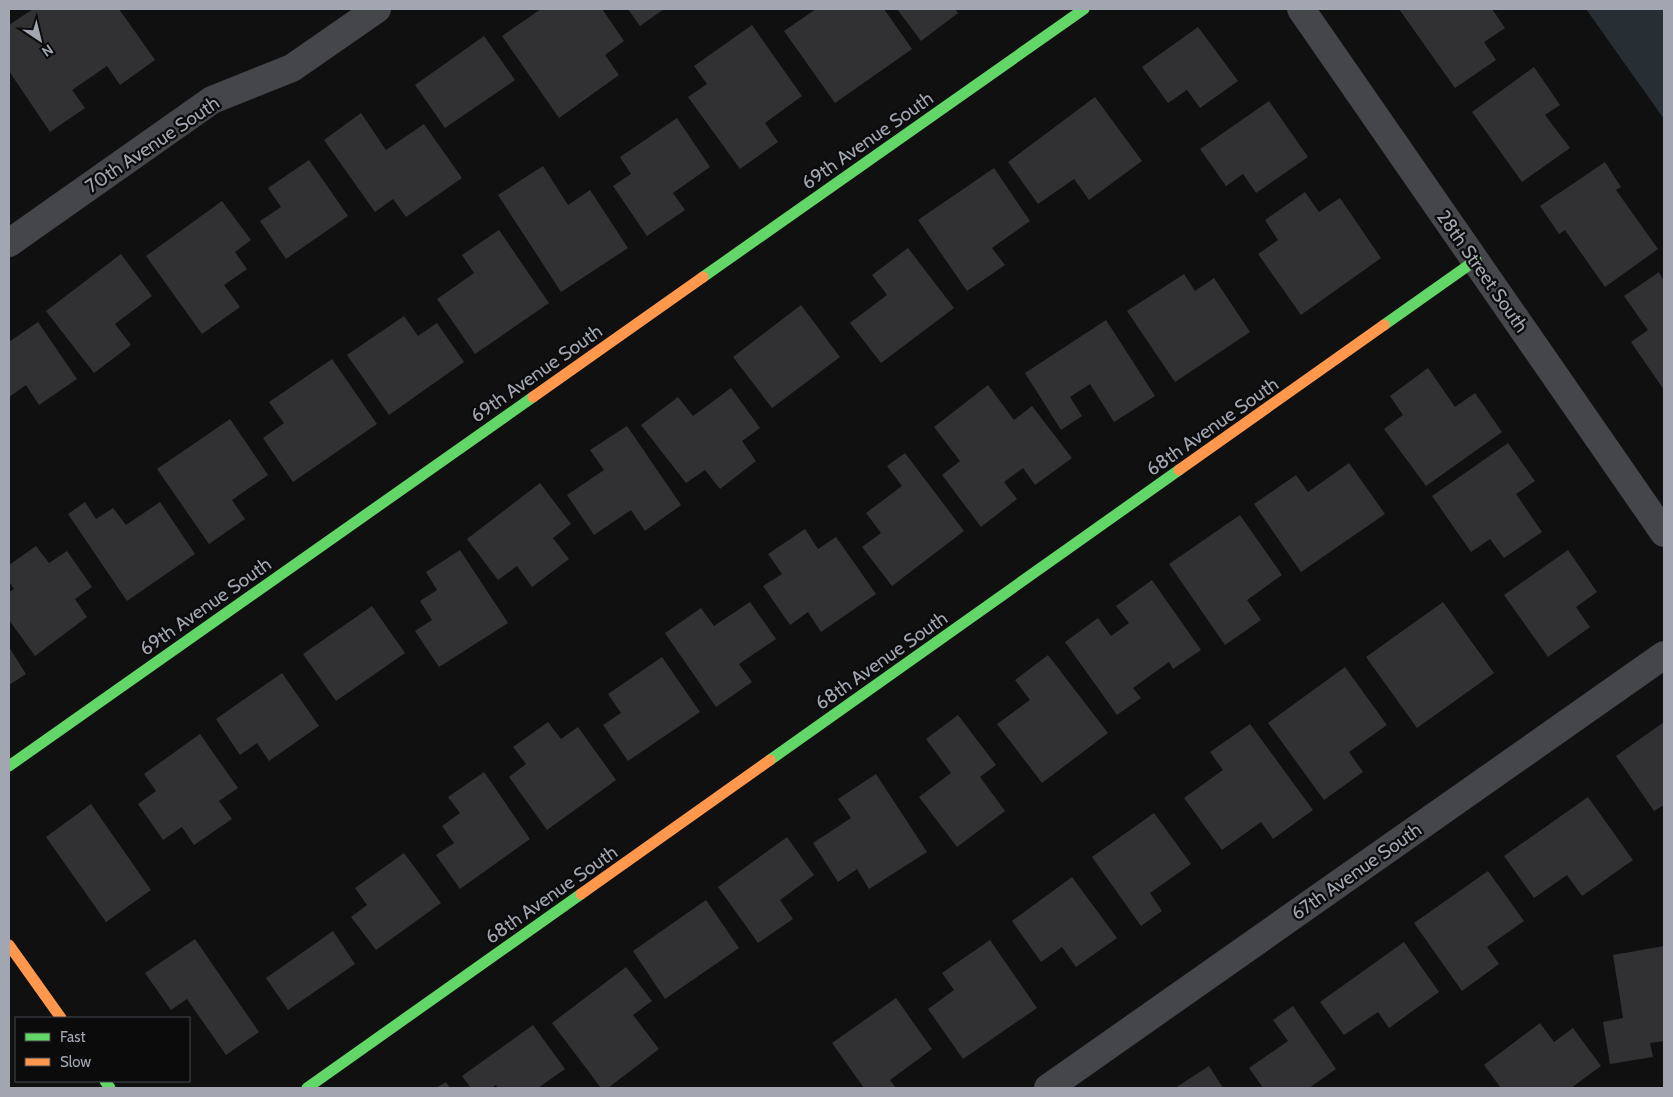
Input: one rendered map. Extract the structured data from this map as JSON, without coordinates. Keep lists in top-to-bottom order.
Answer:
{
  "streets": {
    "street": [
      "69th Avenue South",
      "70th Avenue South",
      "28th Street South",
      "68th Avenue South",
      "67th Avenue South"
    ]
  },
  "crossings": [
    ["28th Street South", "68th Avenue South"]
  ],
  "legend": ["Fast", "Slow"],
  "north": "bottom right"
}
